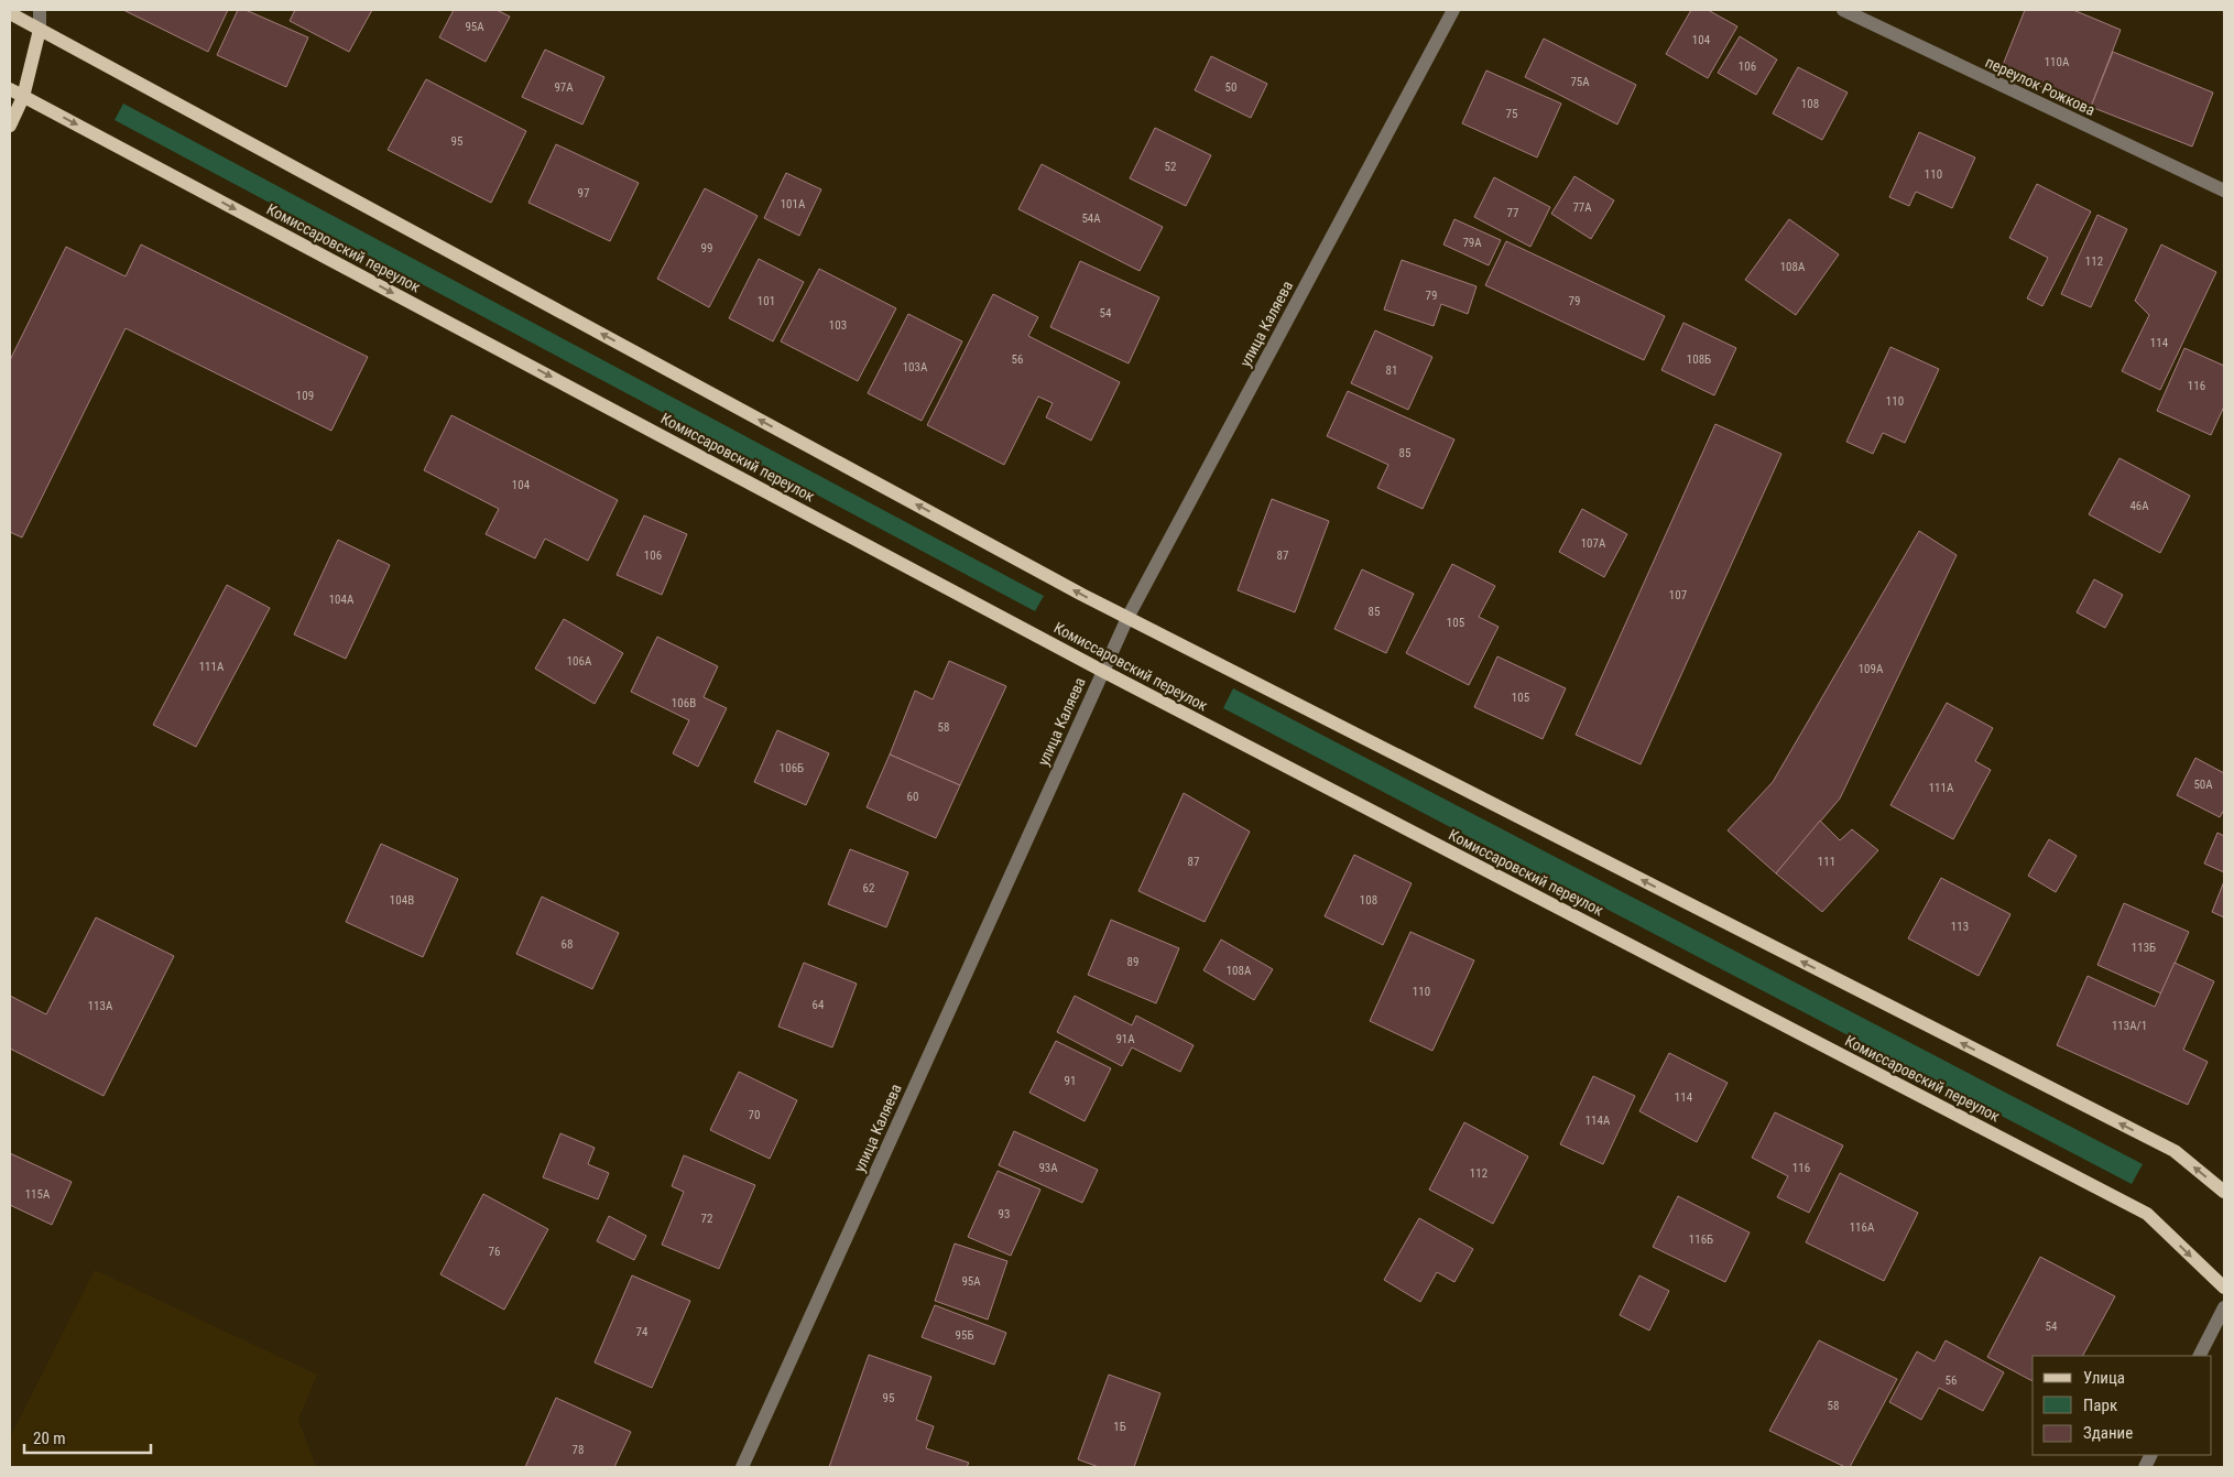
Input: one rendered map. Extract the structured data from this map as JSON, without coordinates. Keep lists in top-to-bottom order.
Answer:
{
  "streets": {
    "main road": ["Комиссаровский переулок"],
    "street": ["переулок Рожкова", "улица Каляева"]
  },
  "crossings": [
    ["Комиссаровский переулок", "улица Каляева"]
  ],
  "house_numbers": [
    "95А",
    "104",
    "110А",
    "106",
    "75А",
    "97А",
    "50",
    "108",
    "75",
    "95",
    "52",
    "110",
    "97",
    "101А",
    "77А",
    "77",
    "54А",
    "79А",
    "99",
    "112",
    "108А",
    "79",
    "101",
    "79",
    "54",
    "103",
    "114",
    "56",
    "108Б",
    "103А",
    "81",
    "116",
    "109",
    "110",
    "85",
    "104",
    "46А",
    "107А",
    "106",
    "87",
    "107",
    "104А",
    "85",
    "105",
    "106А",
    "111А",
    "109А",
    "105",
    "106В",
    "58",
    "106Б",
    "50А",
    "111А",
    "60",
    "87",
    "111",
    "62",
    "104В",
    "108",
    "113",
    "68",
    "113Б",
    "89",
    "108А",
    "110",
    "64",
    "113А",
    "113А/1",
    "91А",
    "91",
    "114",
    "70",
    "114А",
    "93А",
    "116",
    "112",
    "115А",
    "93",
    "72",
    "116А",
    "116Б",
    "76",
    "95А",
    "54",
    "74",
    "95Б",
    "56",
    "95",
    "58",
    "1Б",
    "78"
  ],
  "legend": ["Улица", "Парк", "Здание"],
  "scale_bar": "20 m"
}
